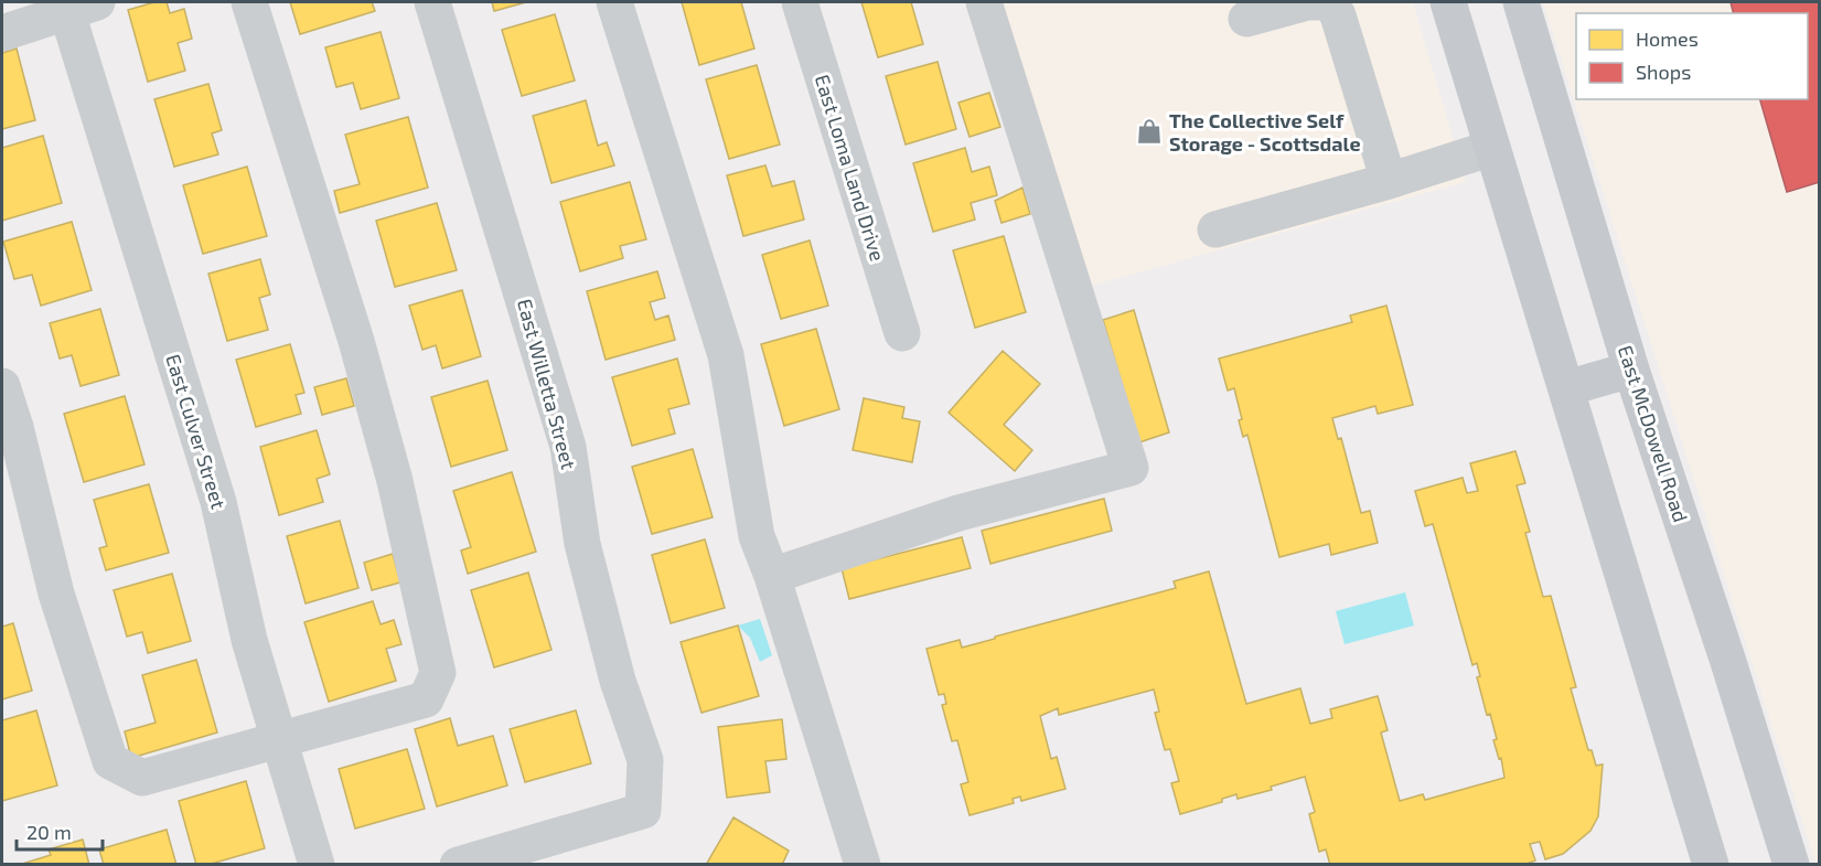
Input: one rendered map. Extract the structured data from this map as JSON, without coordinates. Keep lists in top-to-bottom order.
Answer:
{
  "streets": {
    "main road": ["East McDowell Road"],
    "street": ["East Loma Land Drive", "East Willetta Street", "East Culver Street"]
  },
  "places": {
    "shop": ["The Collective Self Storage - Scottsdale"]
  },
  "legend": ["Homes", "Shops"],
  "scale_bar": "20 m"
}
